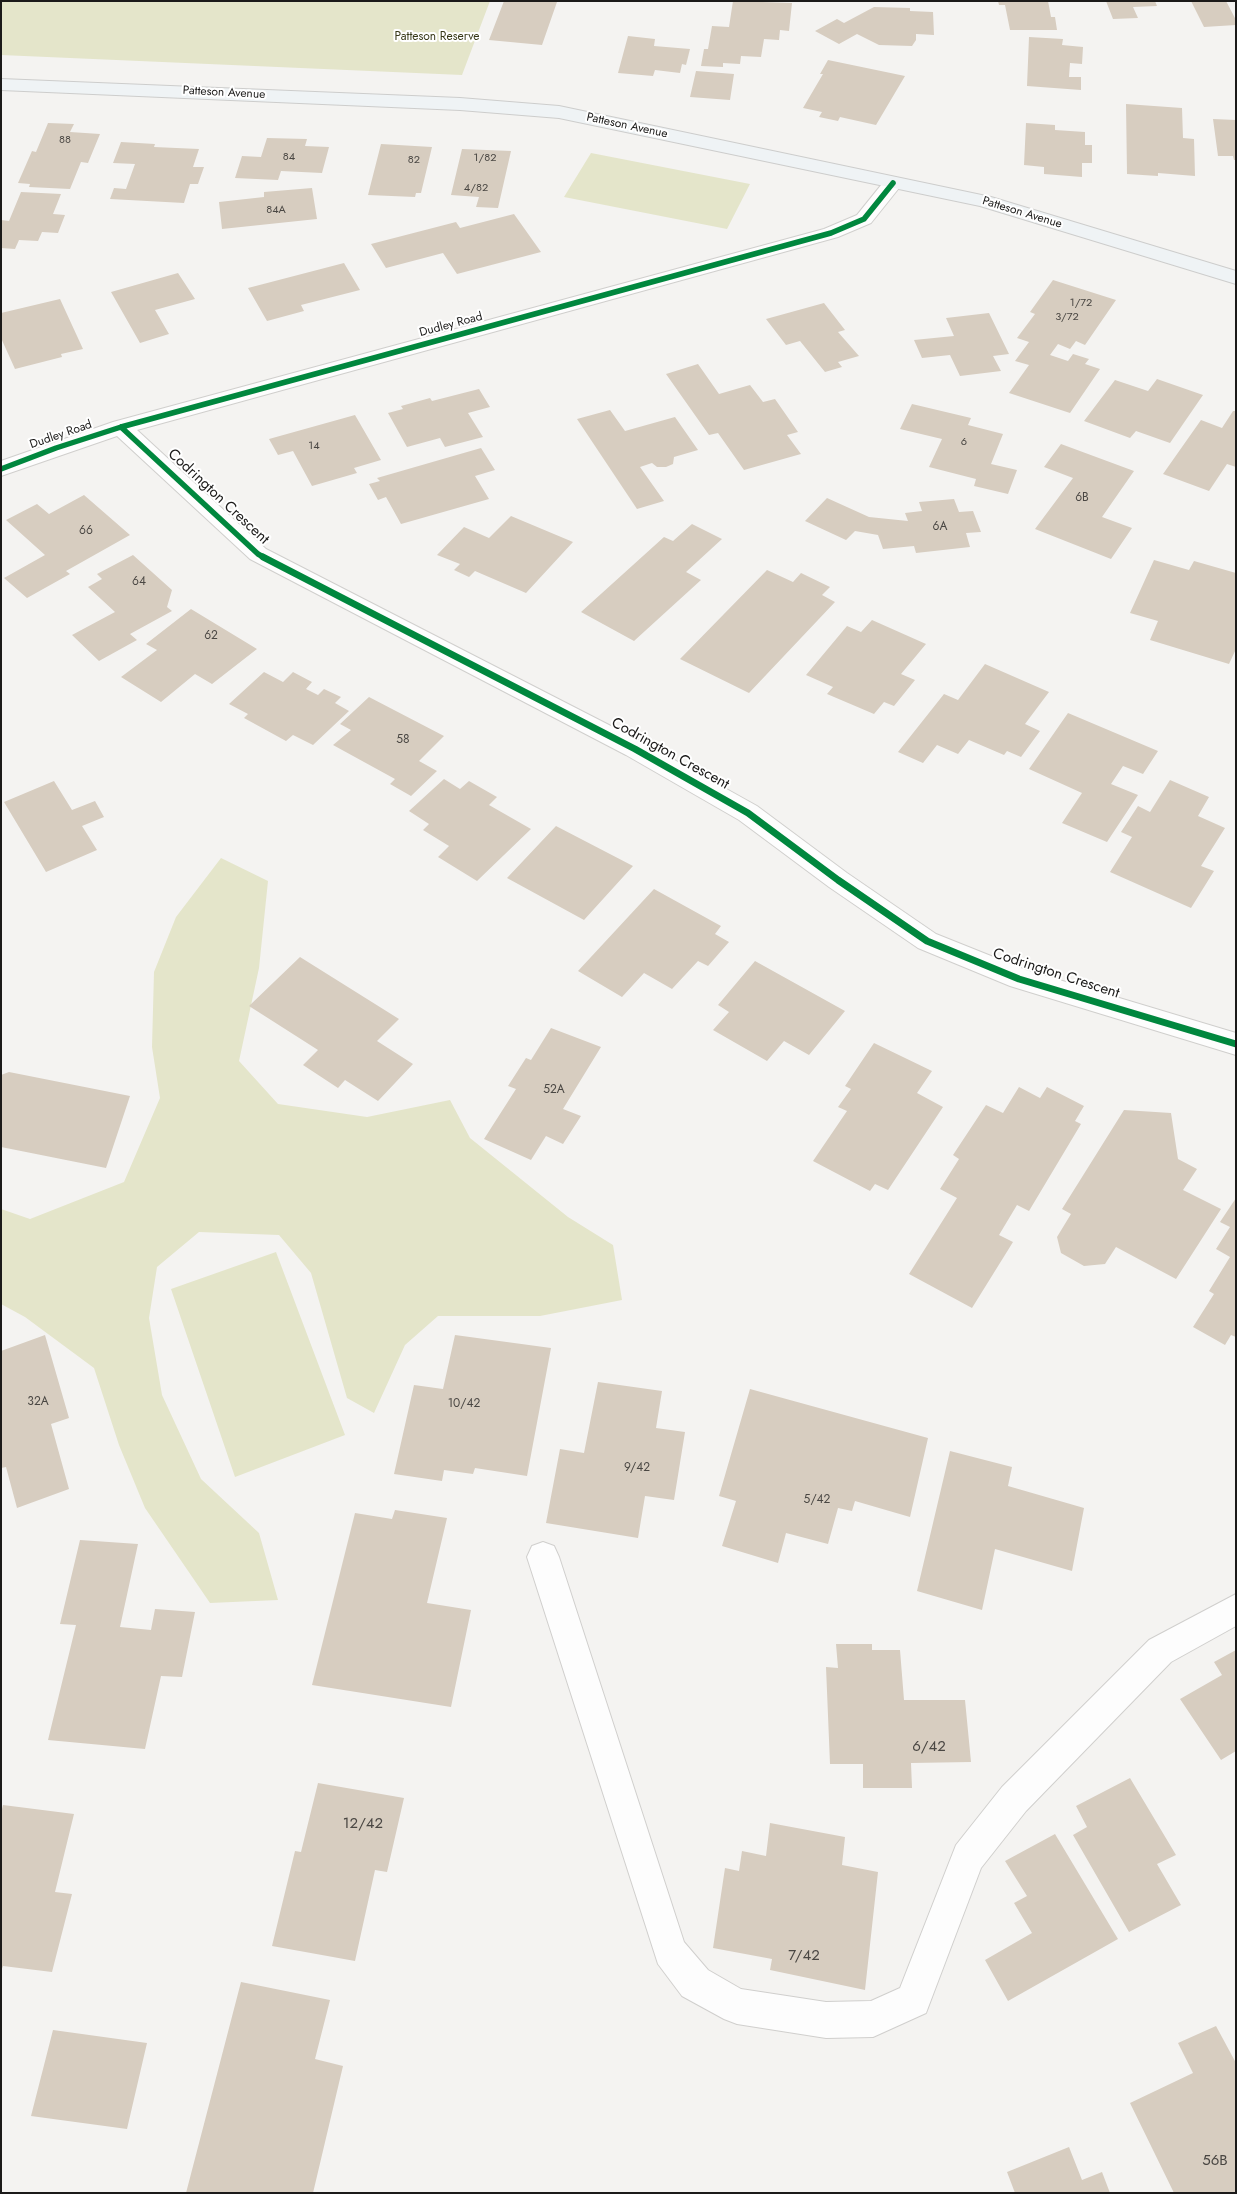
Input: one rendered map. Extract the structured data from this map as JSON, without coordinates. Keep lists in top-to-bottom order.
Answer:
{
  "streets": {
    "main road": ["Patteson Avenue"],
    "street": ["Dudley Road", "Codrington Crescent"]
  },
  "crossings": [
    ["Patteson Avenue", "Dudley Road"],
    ["Dudley Road", "Codrington Crescent"]
  ],
  "parks": ["Patteson Reserve"],
  "house_numbers": [
    "88",
    "84",
    "1/82",
    "82",
    "4/82",
    "84A",
    "1/72",
    "3/72",
    "6",
    "14",
    "6B",
    "6A",
    "66",
    "64",
    "62",
    "58",
    "52A",
    "32A",
    "10/42",
    "9/42",
    "5/42",
    "6/42",
    "12/42",
    "7/42",
    "56B"
  ]
}
